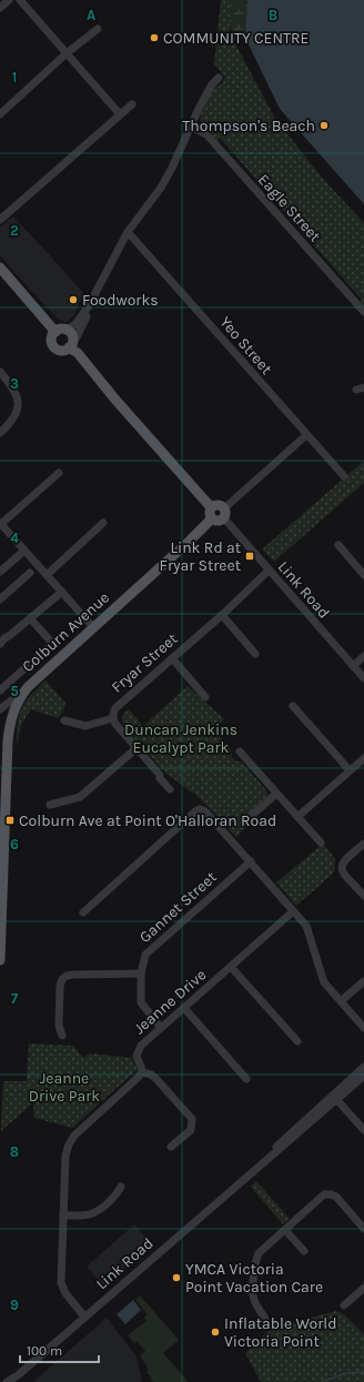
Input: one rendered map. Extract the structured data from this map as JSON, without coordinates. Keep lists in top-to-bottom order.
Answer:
{
  "streets": {
    "main road": ["Colburn Avenue"],
    "street": [
      "Eagle Street",
      "Yeo Street",
      "Link Road",
      "Fryar Street",
      "Gannet Street",
      "Jeanne Drive"
    ]
  },
  "crossings": [
    ["Link Road", "Colburn Avenue"],
    ["Link Road", "Fryar Street"],
    ["Gannet Street", "Jeanne Drive"]
  ],
  "parks": ["Duncan Jenkins Eucalypt Park", "Jeanne Drive Park"],
  "places": {
    "other": [
      "COMMUNITY CENTRE",
      "Thompson's Beach",
      "Foodworks",
      "YMCA Victoria Point Vacation Care",
      "Inflatable World Victoria Point"
    ],
    "transit": ["Link Rd at Fryar Street", "Colburn Ave at Point O'Halloran Road"]
  },
  "scale_bar": "100 m",
  "grid": {
    "columns": ["A", "B"],
    "rows": [
      "1",
      "2",
      "3",
      "4",
      "5",
      "6",
      "7",
      "8",
      "9"
    ]
  }
}
